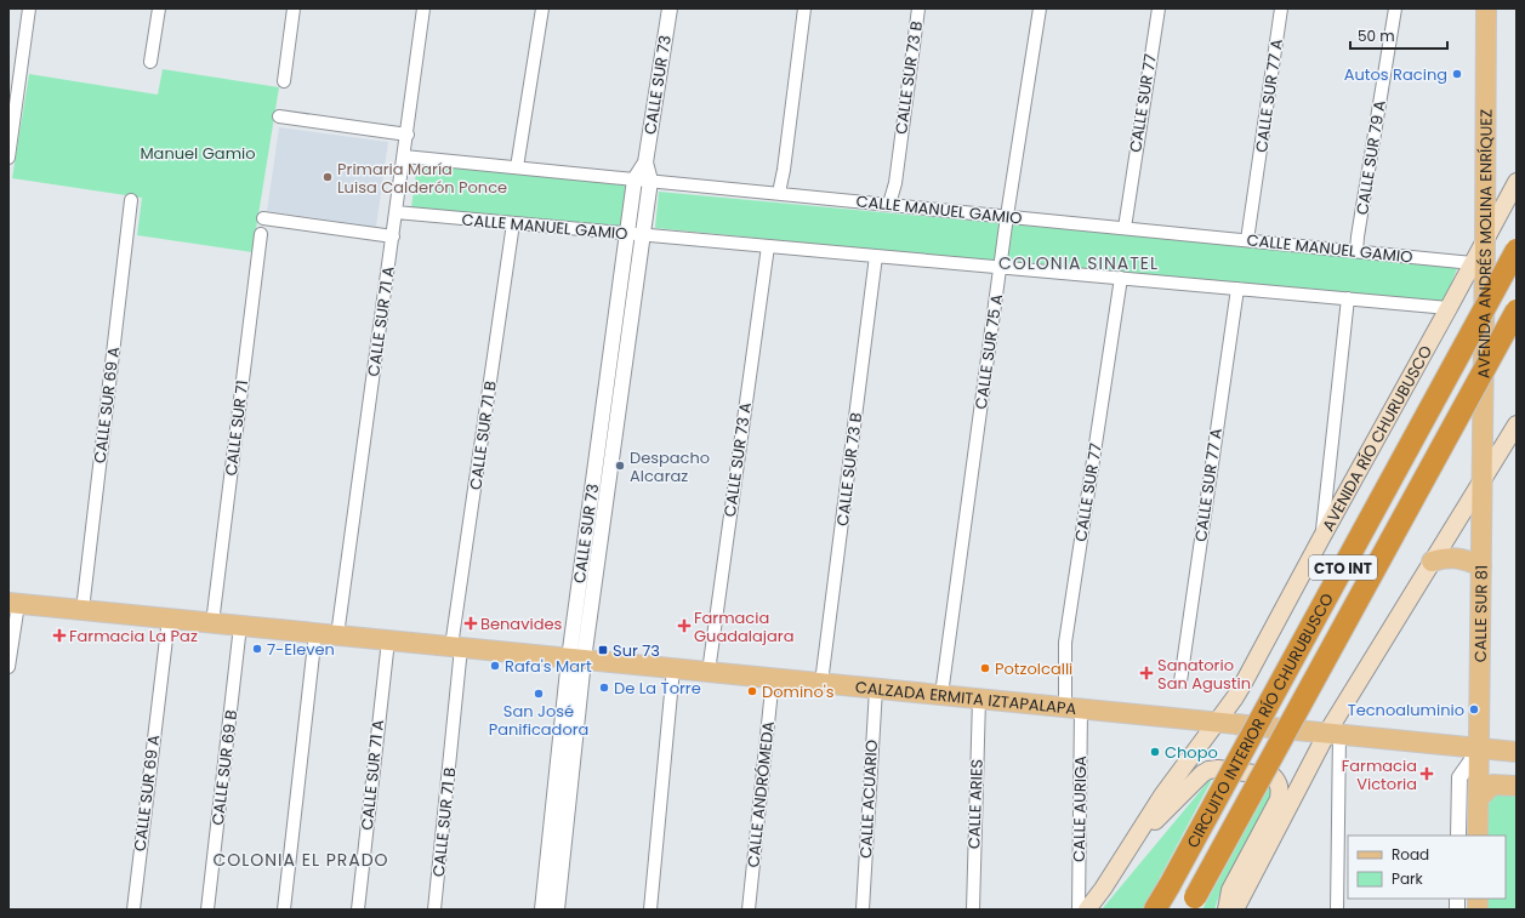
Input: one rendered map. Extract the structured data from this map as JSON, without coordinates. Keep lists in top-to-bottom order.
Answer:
{
  "streets": {
    "highway": ["CTO INT", "CIRCUITO INTERIOR RÍO CHURUBUSCO"],
    "main road": [
      "AVENIDA ANDRÉS MOLINA ENRÍQUEZ",
      "AVENIDA RÍO CHURUBUSCO",
      "CALLE SUR 81",
      "CALZADA ERMITA IZTAPALAPA"
    ],
    "street": [
      "CALLE SUR 73 B",
      "CALLE SUR 73",
      "CALLE SUR 77 A",
      "CALLE SUR 77",
      "CALLE SUR 79 A",
      "CALLE MANUEL GAMIO",
      "CALLE SUR 71 A",
      "CALLE SUR 75 A",
      "CALLE SUR 69 A",
      "CALLE SUR 71",
      "CALLE SUR 71 B",
      "CALLE SUR 73 A",
      "CALLE SUR 69 B",
      "CALLE ANDRÓMEDA",
      "CALLE ACUARIO",
      "CALLE ARIES",
      "CALLE AURIGA"
    ]
  },
  "crossings": [
    ["CALLE SUR 73 B", "CALLE MANUEL GAMIO"],
    ["CALLE SUR 73 B", "CALZADA ERMITA IZTAPALAPA"],
    ["CALLE SUR 73", "CALLE MANUEL GAMIO"],
    ["CALLE SUR 73", "CALZADA ERMITA IZTAPALAPA"],
    ["CALLE SUR 77 A", "CALLE MANUEL GAMIO"],
    ["CALLE SUR 77", "CALLE MANUEL GAMIO"],
    ["CALLE SUR 77", "CALZADA ERMITA IZTAPALAPA"],
    ["CALLE SUR 77", "CALLE AURIGA"],
    ["CALLE SUR 79 A", "CALLE MANUEL GAMIO"],
    ["CALLE MANUEL GAMIO", "CALLE SUR 71 A"],
    ["CALLE MANUEL GAMIO", "CALLE SUR 75 A"],
    ["CALLE MANUEL GAMIO", "CALLE SUR 71 B"],
    ["CALLE MANUEL GAMIO", "AVENIDA RÍO CHURUBUSCO"],
    ["CALLE MANUEL GAMIO", "CALLE SUR 73 A"],
    ["AVENIDA ANDRÉS MOLINA ENRÍQUEZ", "AVENIDA RÍO CHURUBUSCO"],
    ["AVENIDA ANDRÉS MOLINA ENRÍQUEZ", "CALLE SUR 81"],
    ["CALLE SUR 71 A", "CALZADA ERMITA IZTAPALAPA"],
    ["CALLE SUR 75 A", "CALZADA ERMITA IZTAPALAPA"],
    ["CALLE SUR 69 A", "CALZADA ERMITA IZTAPALAPA"],
    ["CALLE SUR 71", "CALZADA ERMITA IZTAPALAPA"],
    ["CALLE SUR 71 B", "CALZADA ERMITA IZTAPALAPA"],
    ["AVENIDA RÍO CHURUBUSCO", "CALZADA ERMITA IZTAPALAPA"],
    ["CALLE SUR 73 A", "CALZADA ERMITA IZTAPALAPA"],
    ["CALLE SUR 81", "CALZADA ERMITA IZTAPALAPA"],
    ["CALZADA ERMITA IZTAPALAPA", "CALLE SUR 69 B"],
    ["CALZADA ERMITA IZTAPALAPA", "CALLE ANDRÓMEDA"],
    ["CALZADA ERMITA IZTAPALAPA", "CALLE ACUARIO"],
    ["CALZADA ERMITA IZTAPALAPA", "CALLE ARIES"],
    ["CALZADA ERMITA IZTAPALAPA", "CALLE AURIGA"]
  ],
  "districts": ["COLONIA SINATEL", "COLONIA EL PRADO"],
  "parks": ["Manuel Gamio"],
  "places": {
    "other": [
      "Autos Racing",
      "Primaria María Luisa Calderón Ponce",
      "Despacho Alcaraz",
      "7-Eleven",
      "Rafa's Mart",
      "Potzolcalli",
      "De La Torre",
      "Domino's",
      "San José Panificadora",
      "Tecnoaluminio",
      "Chopo"
    ],
    "health": [
      "Benavides",
      "Farmacia Guadalajara",
      "Farmacia La Paz",
      "Sanatorio San Agustin",
      "Farmacia Victoria"
    ],
    "transit": ["Sur 73"]
  },
  "legend": ["Road", "Park"],
  "scale_bar": "50 m"
}
